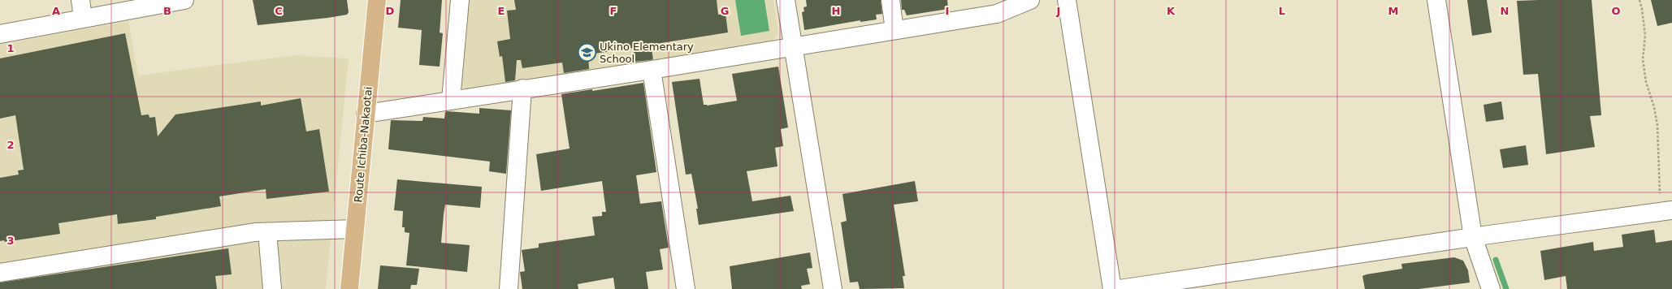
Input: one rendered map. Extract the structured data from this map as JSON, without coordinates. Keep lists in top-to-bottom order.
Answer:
{
  "streets": {
    "main road": ["Route Ichiba-Nakaotai"]
  },
  "places": {
    "school or university": ["Ukino Elementary School"]
  },
  "grid": {
    "columns": [
      "A",
      "B",
      "C",
      "D",
      "E",
      "F",
      "G",
      "H",
      "I",
      "J",
      "K",
      "L",
      "M",
      "N",
      "O"
    ],
    "rows": ["1", "2", "3"]
  }
}
